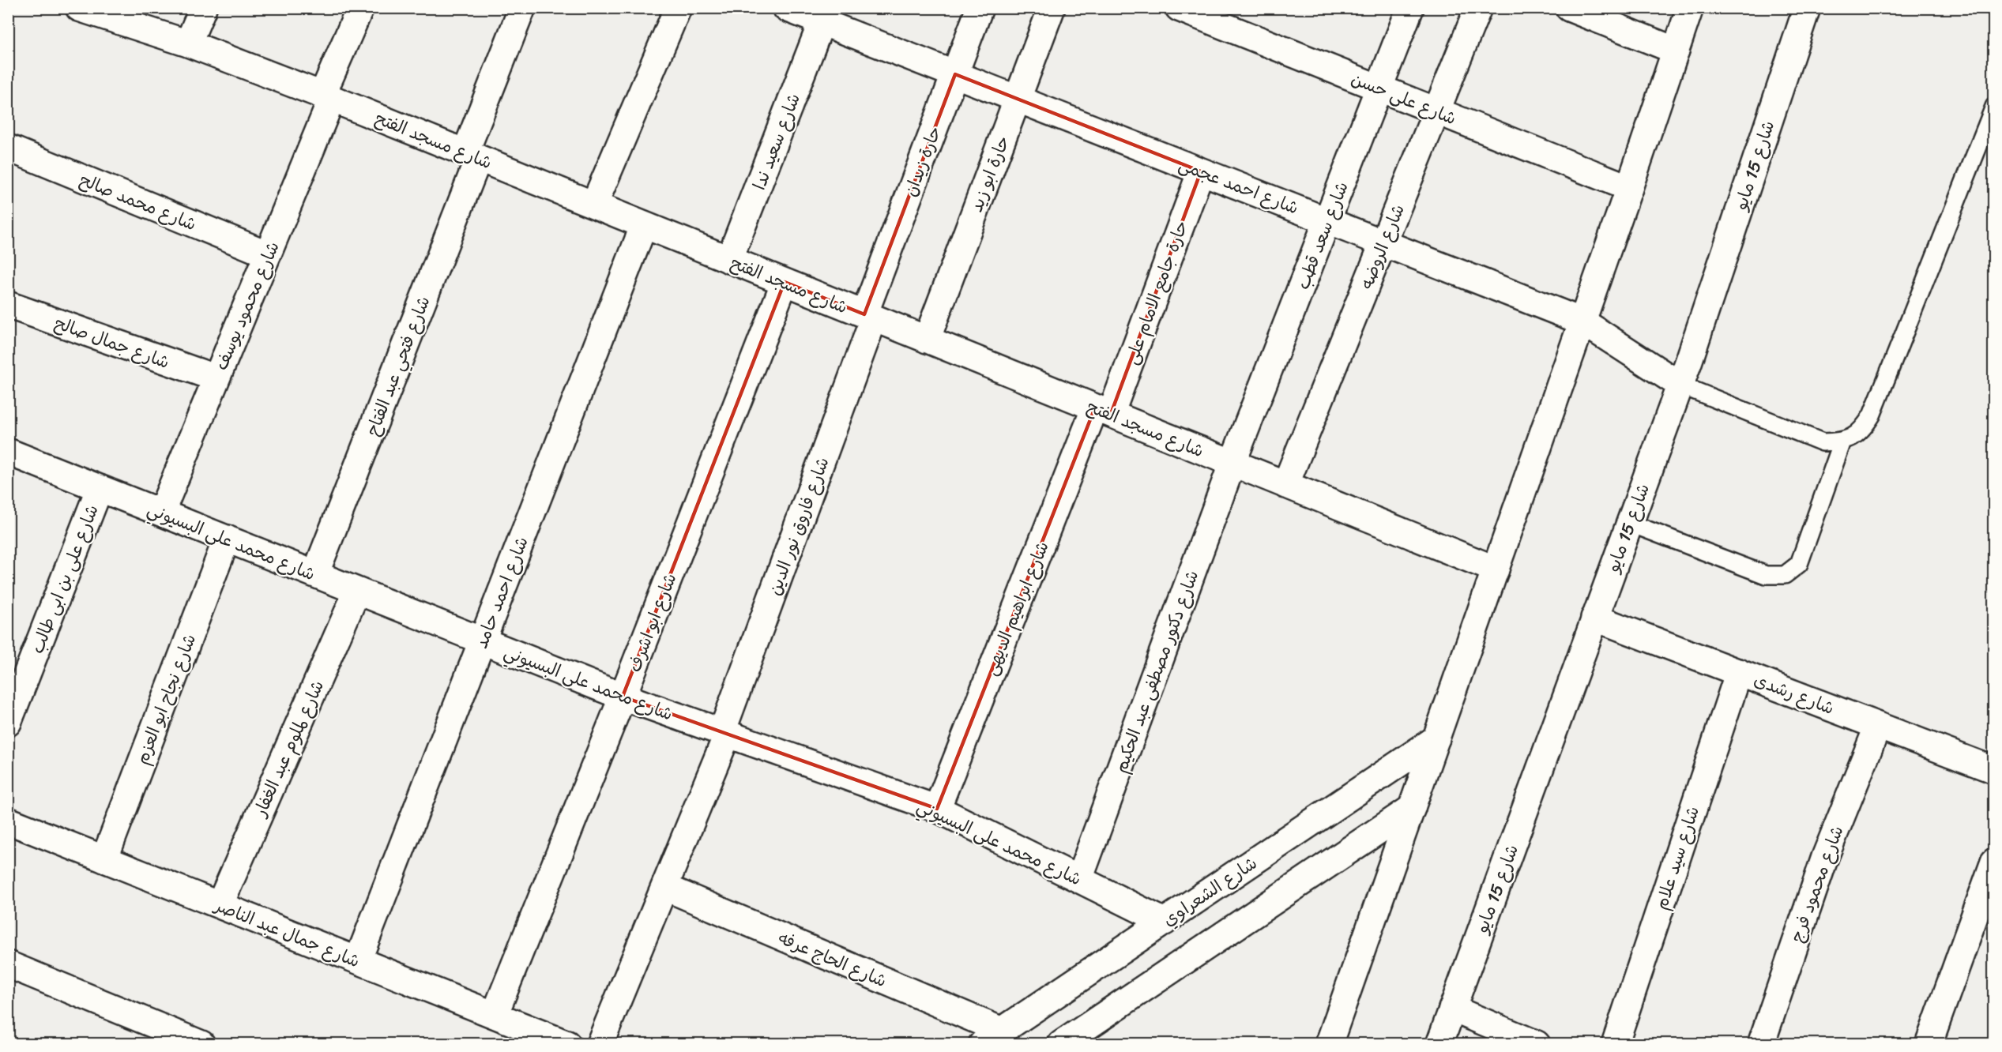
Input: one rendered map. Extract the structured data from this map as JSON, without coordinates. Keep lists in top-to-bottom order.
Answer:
{
  "streets": {
    "street": [
      "شارع على حسن",
      "شارع مسجد الفتح",
      "شارع سعيد ندا",
      "حارة زيدان",
      "شارع 15 مايو",
      "حارة ابو زيد",
      "شارع احمد عجمى",
      "شارع محمد صالح",
      "شارع سعد قطب",
      "شارع الروضه",
      "حارة جامع الامام على",
      "شارع محمود يوسف",
      "شارع جمال صالح",
      "شارع فتحي عبد الفتاح",
      "شارع فاروق نور الدين",
      "شارع محمد على البسيوني",
      "شارع على بن ابى طالب",
      "شارع احمد حامد",
      "شارع ابراهيم الديهى",
      "شارع ابو اشرف",
      "شارع دكتور مصطفى عبد الحكيم",
      "شارع رشدى",
      "شارع نجاح ابو العزم",
      "شارع لملوم عبد الغفار",
      "شارع سيد علام",
      "شارع محمود فرج",
      "شارع الشعراوي",
      "شارع جمال عبد الناصر",
      "شارع الحاج عرفه"
    ]
  },
  "crossings": [
    ["شارع على حسن", "شارع سعد قطب"],
    ["شارع على حسن", "شارع الروضه"],
    ["شارع مسجد الفتح", "شارع سعيد ندا"],
    ["شارع مسجد الفتح", "حارة زيدان"],
    ["شارع مسجد الفتح", "حارة ابو زيد"],
    ["شارع مسجد الفتح", "شارع سعد قطب"],
    ["شارع مسجد الفتح", "شارع الروضه"],
    ["شارع مسجد الفتح", "حارة جامع الامام على"],
    ["شارع مسجد الفتح", "شارع محمود يوسف"],
    ["شارع مسجد الفتح", "شارع فتحي عبد الفتاح"],
    ["شارع مسجد الفتح", "شارع فاروق نور الدين"],
    ["شارع مسجد الفتح", "شارع احمد حامد"],
    ["شارع مسجد الفتح", "شارع ابراهيم الديهى"],
    ["شارع مسجد الفتح", "شارع ابو اشرف"],
    ["شارع مسجد الفتح", "شارع دكتور مصطفى عبد الحكيم"],
    ["شارع سعيد ندا", "شارع احمد عجمى"],
    ["حارة زيدان", "شارع احمد عجمى"],
    ["حارة زيدان", "شارع فاروق نور الدين"],
    ["شارع 15 مايو", "شارع احمد عجمى"],
    ["شارع 15 مايو", "شارع رشدى"],
    ["حارة ابو زيد", "شارع احمد عجمى"],
    ["شارع احمد عجمى", "شارع سعد قطب"],
    ["شارع احمد عجمى", "شارع الروضه"],
    ["شارع احمد عجمى", "حارة جامع الامام على"],
    ["شارع محمد صالح", "شارع محمود يوسف"],
    ["شارع سعد قطب", "شارع دكتور مصطفى عبد الحكيم"],
    ["حارة جامع الامام على", "شارع ابراهيم الديهى"],
    ["شارع محمود يوسف", "شارع جمال صالح"],
    ["شارع محمود يوسف", "شارع محمد على البسيوني"],
    ["شارع فتحي عبد الفتاح", "شارع محمد على البسيوني"],
    ["شارع فاروق نور الدين", "شارع محمد على البسيوني"],
    ["شارع فاروق نور الدين", "شارع الحاج عرفه"],
    ["شارع محمد على البسيوني", "شارع على بن ابى طالب"],
    ["شارع محمد على البسيوني", "شارع احمد حامد"],
    ["شارع محمد على البسيوني", "شارع ابراهيم الديهى"],
    ["شارع محمد على البسيوني", "شارع ابو اشرف"],
    ["شارع محمد على البسيوني", "شارع دكتور مصطفى عبد الحكيم"],
    ["شارع محمد على البسيوني", "شارع نجاح ابو العزم"],
    ["شارع محمد على البسيوني", "شارع لملوم عبد الغفار"],
    ["شارع محمد على البسيوني", "شارع الشعراوي"],
    ["شارع احمد حامد", "شارع جمال عبد الناصر"],
    ["شارع ابو اشرف", "شارع جمال عبد الناصر"],
    ["شارع رشدى", "شارع سيد علام"],
    ["شارع رشدى", "شارع محمود فرج"],
    ["شارع نجاح ابو العزم", "شارع جمال عبد الناصر"],
    ["شارع لملوم عبد الغفار", "شارع جمال عبد الناصر"],
    ["شارع الشعراوي", "شارع الحاج عرفه"]
  ]
}
